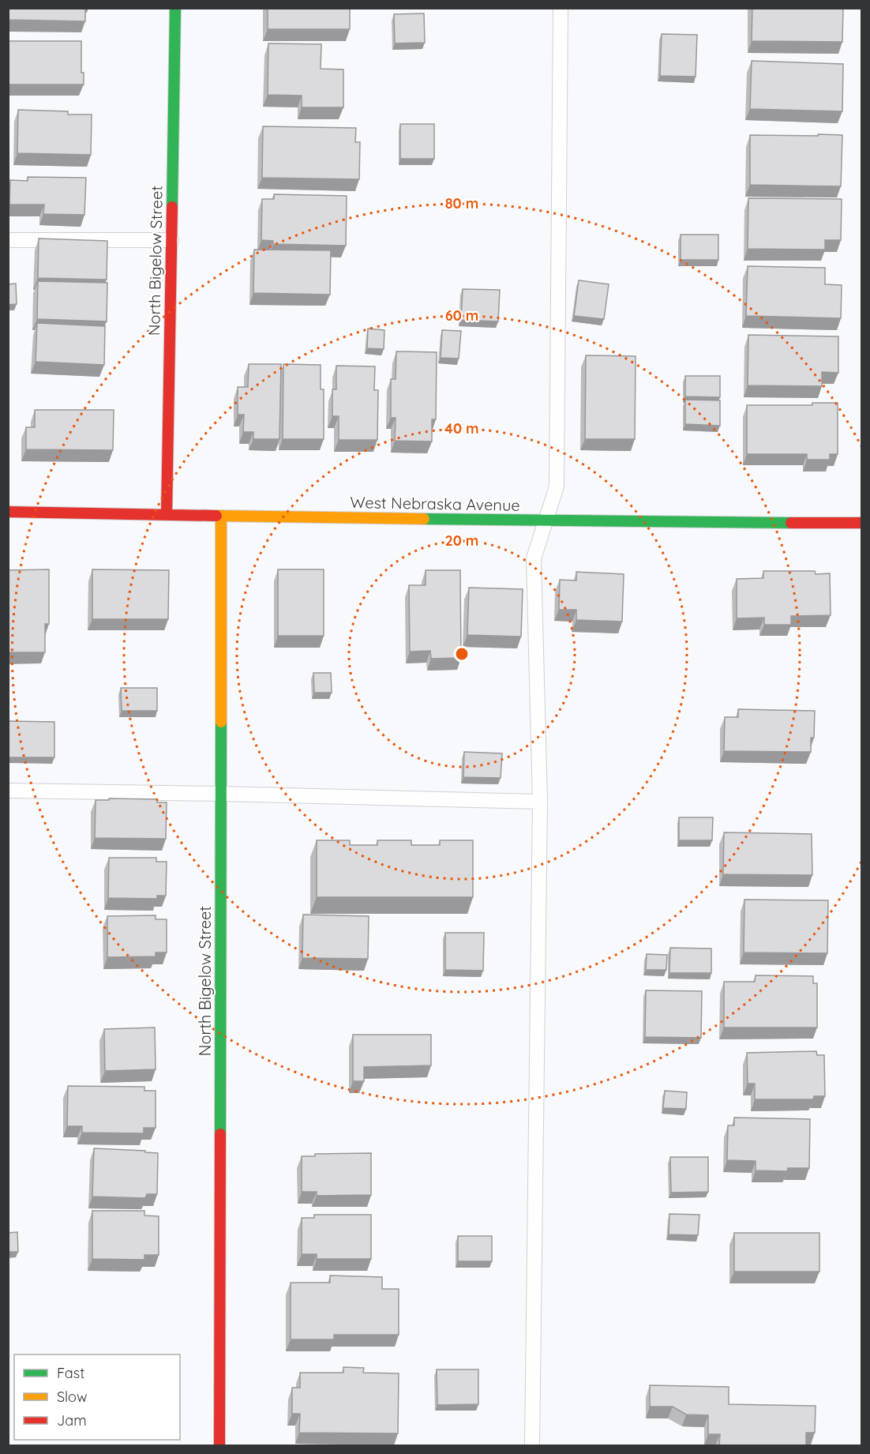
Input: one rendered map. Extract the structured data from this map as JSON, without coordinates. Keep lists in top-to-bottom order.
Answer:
{
  "streets": {
    "street": ["North Bigelow Street", "West Nebraska Avenue"]
  },
  "crossings": [
    ["North Bigelow Street", "West Nebraska Avenue"]
  ],
  "legend": ["Fast", "Slow", "Jam"],
  "rings": [
    "80 m",
    "60 m",
    "40 m",
    "20 m"
  ]
}
